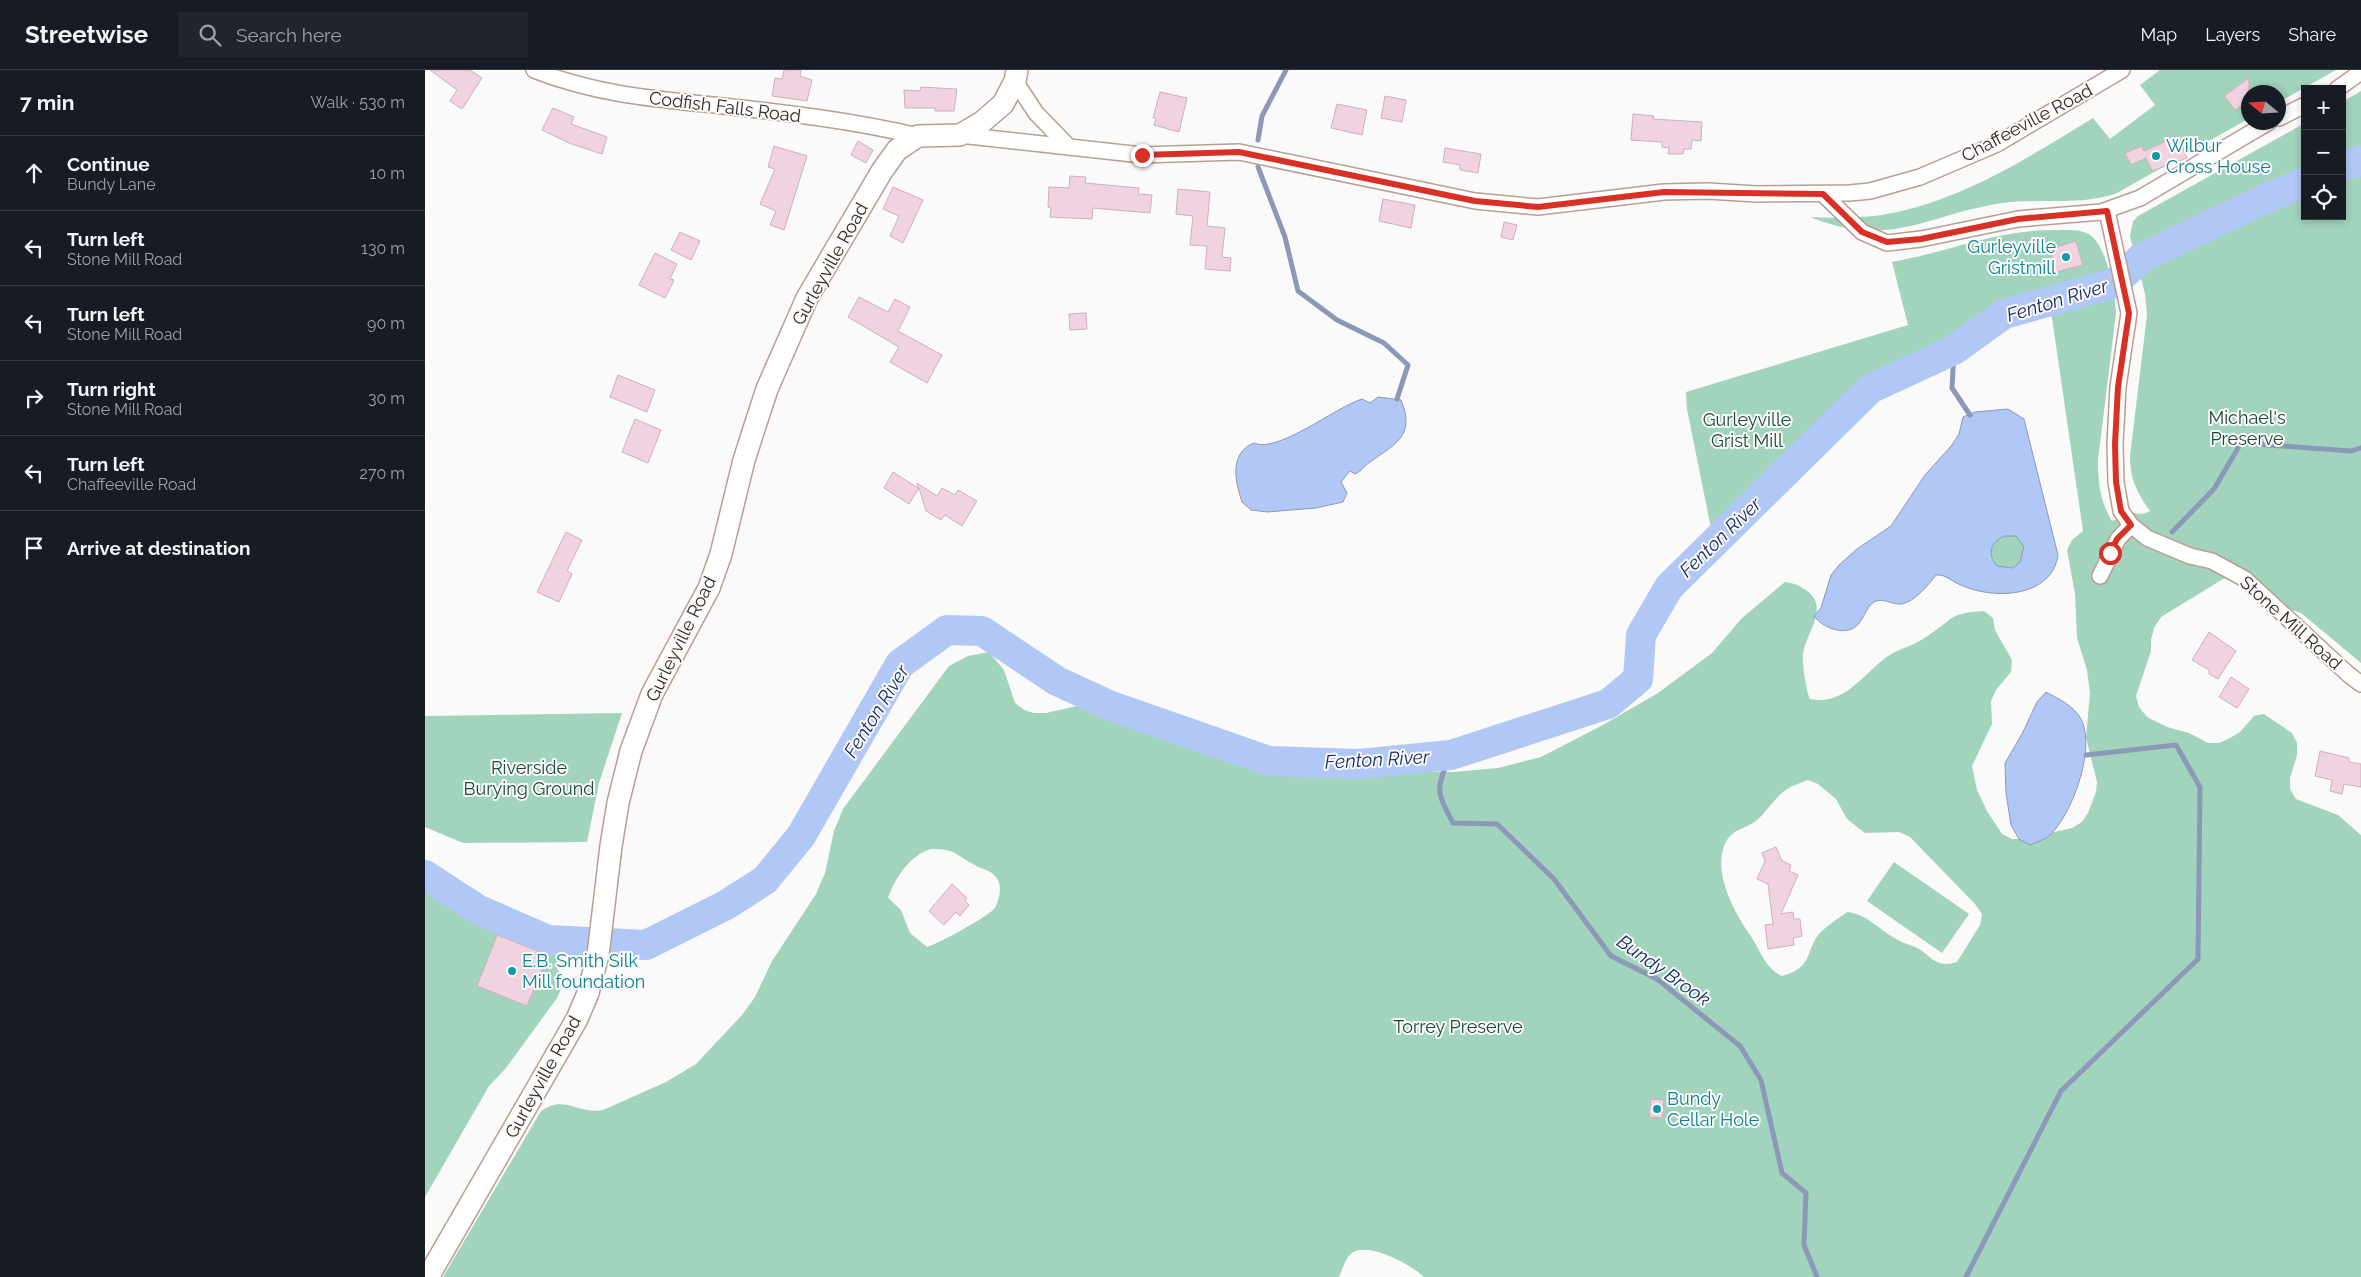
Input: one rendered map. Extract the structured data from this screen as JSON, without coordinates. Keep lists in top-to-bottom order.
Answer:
{
  "streets": {
    "street": [
      "Codfish Falls Road",
      "Chaffeeville Road",
      "Gurleyville Road",
      "Stone Mill Road"
    ]
  },
  "crossings": [
    ["Codfish Falls Road", "Gurleyville Road"]
  ],
  "water": ["Fenton River", "Bundy Brook"],
  "parks": [
    "Michael's Preserve",
    "Gurleyville Grist Mill",
    "Riverside Burying Ground",
    "Torrey Preserve"
  ],
  "places": [
    "Wilbur Cross House",
    "Gurleyville Gristmill",
    "E.B. Smith Silk Mill foundation",
    "Bundy Cellar Hole"
  ],
  "north": "left",
  "page": {
    "header": "Streetwise",
    "search": "Search here",
    "nav": ["Map", "Layers", "Share"],
    "heading": ["7 min", "Walk · 530 m"],
    "map_buttons": ["+", "−"],
    "list": [
      ["Continue", "Bundy Lane", "10 m"],
      ["Turn left", "Stone Mill Road", "130 m"],
      ["Turn left", "Stone Mill Road", "90 m"],
      ["Turn right", "Stone Mill Road", "30 m"],
      ["Turn left", "Chaffeeville Road", "270 m"],
      "Arrive at destination"
    ]
  }
}
